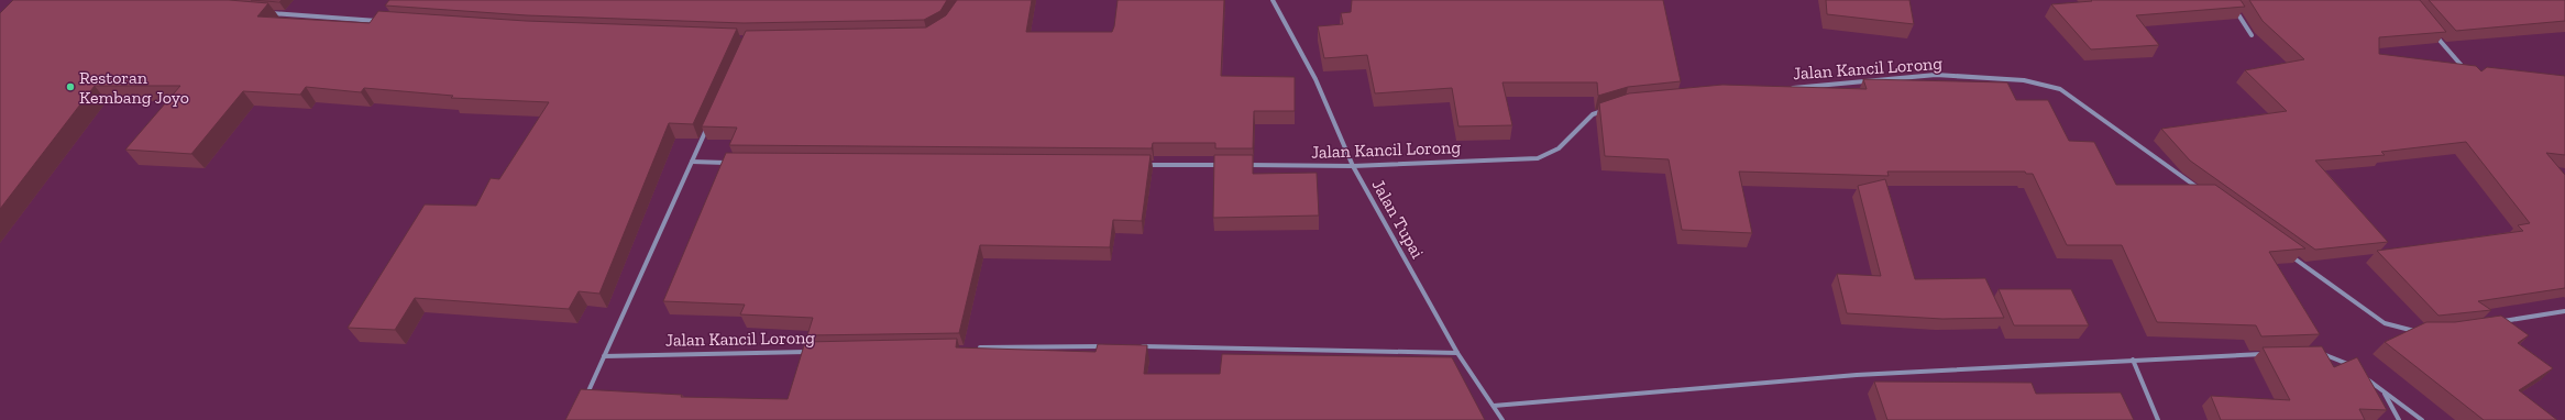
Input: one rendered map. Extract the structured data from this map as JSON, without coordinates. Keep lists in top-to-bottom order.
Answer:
{
  "streets": {
    "street": ["Jalan Kancil Lorong", "Jalan Tupai"]
  },
  "crossings": [
    ["Jalan Kancil Lorong", "Jalan Tupai"]
  ],
  "places": ["Restoran Kembang Joyo"]
}
